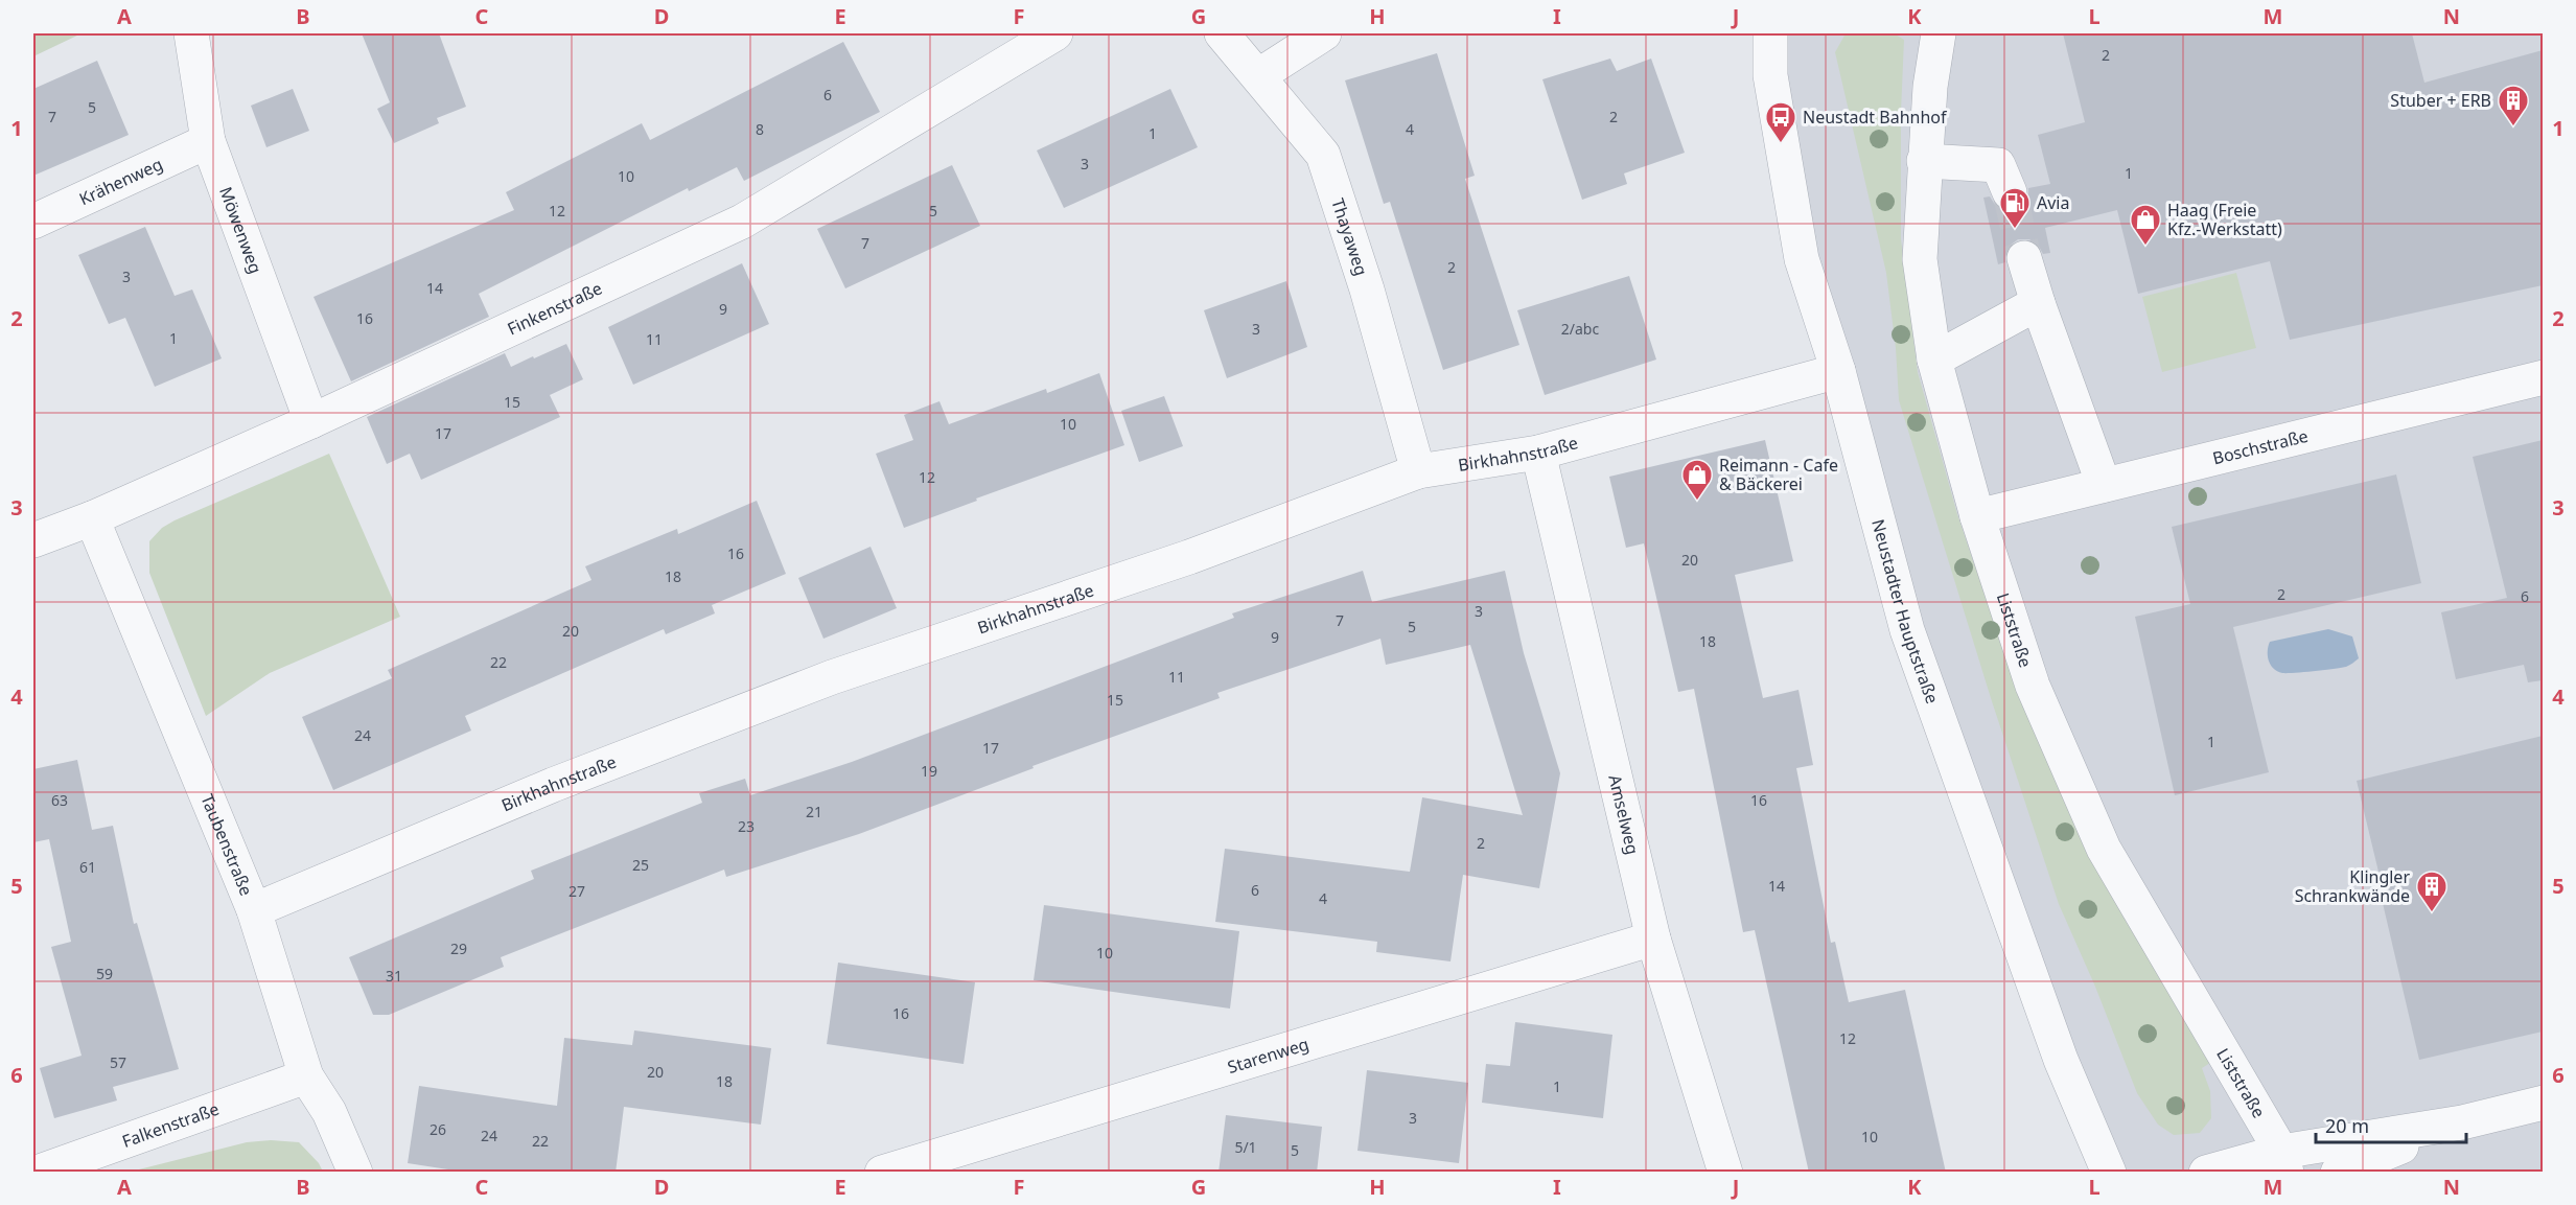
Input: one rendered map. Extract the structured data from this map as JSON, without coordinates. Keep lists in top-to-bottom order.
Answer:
{
  "streets": {
    "street": [
      "Krähenweg",
      "Möwenweg",
      "Thayaweg",
      "Finkenstraße",
      "Boschstraße",
      "Birkhahnstraße",
      "Neustadter Hauptstraße",
      "Liststraße",
      "Amselweg",
      "Taubenstraße",
      "Starenweg",
      "Falkenstraße"
    ]
  },
  "crossings": [
    ["Krähenweg", "Möwenweg"],
    ["Möwenweg", "Finkenstraße"],
    ["Thayaweg", "Birkhahnstraße"],
    ["Finkenstraße", "Taubenstraße"],
    ["Boschstraße", "Liststraße"],
    ["Birkhahnstraße", "Neustadter Hauptstraße"],
    ["Birkhahnstraße", "Amselweg"],
    ["Birkhahnstraße", "Taubenstraße"],
    ["Amselweg", "Starenweg"],
    ["Taubenstraße", "Falkenstraße"]
  ],
  "places": {
    "building": ["Stuber + ERB", "Klingler Schrankwände"],
    "bus stop": ["Neustadt Bahnhof"],
    "fuel station": ["Avia"],
    "shop": ["Haag (Freie Kfz.-Werkstatt)", "Reimann - Cafe & Bäckerei"]
  },
  "house_numbers": [
    "2",
    "6",
    "5",
    "7",
    "2",
    "8",
    "4",
    "1",
    "3",
    "1",
    "10",
    "12",
    "5",
    "7",
    "2",
    "3",
    "14",
    "9",
    "16",
    "3",
    "2/abc",
    "1",
    "11",
    "15",
    "10",
    "17",
    "12",
    "16",
    "20",
    "18",
    "2",
    "6",
    "3",
    "7",
    "5",
    "20",
    "9",
    "18",
    "22",
    "11",
    "15",
    "24",
    "1",
    "17",
    "19",
    "63",
    "16",
    "21",
    "23",
    "2",
    "25",
    "61",
    "14",
    "6",
    "27",
    "4",
    "29",
    "10",
    "59",
    "31",
    "16",
    "12",
    "57",
    "20",
    "18",
    "1",
    "3",
    "26",
    "24",
    "10",
    "22",
    "5/1",
    "5"
  ],
  "scale_bar": "20 m",
  "grid": {
    "columns": [
      "A",
      "B",
      "C",
      "D",
      "E",
      "F",
      "G",
      "H",
      "I",
      "J",
      "K",
      "L",
      "M",
      "N"
    ],
    "rows": [
      "1",
      "2",
      "3",
      "4",
      "5",
      "6"
    ]
  }
}
